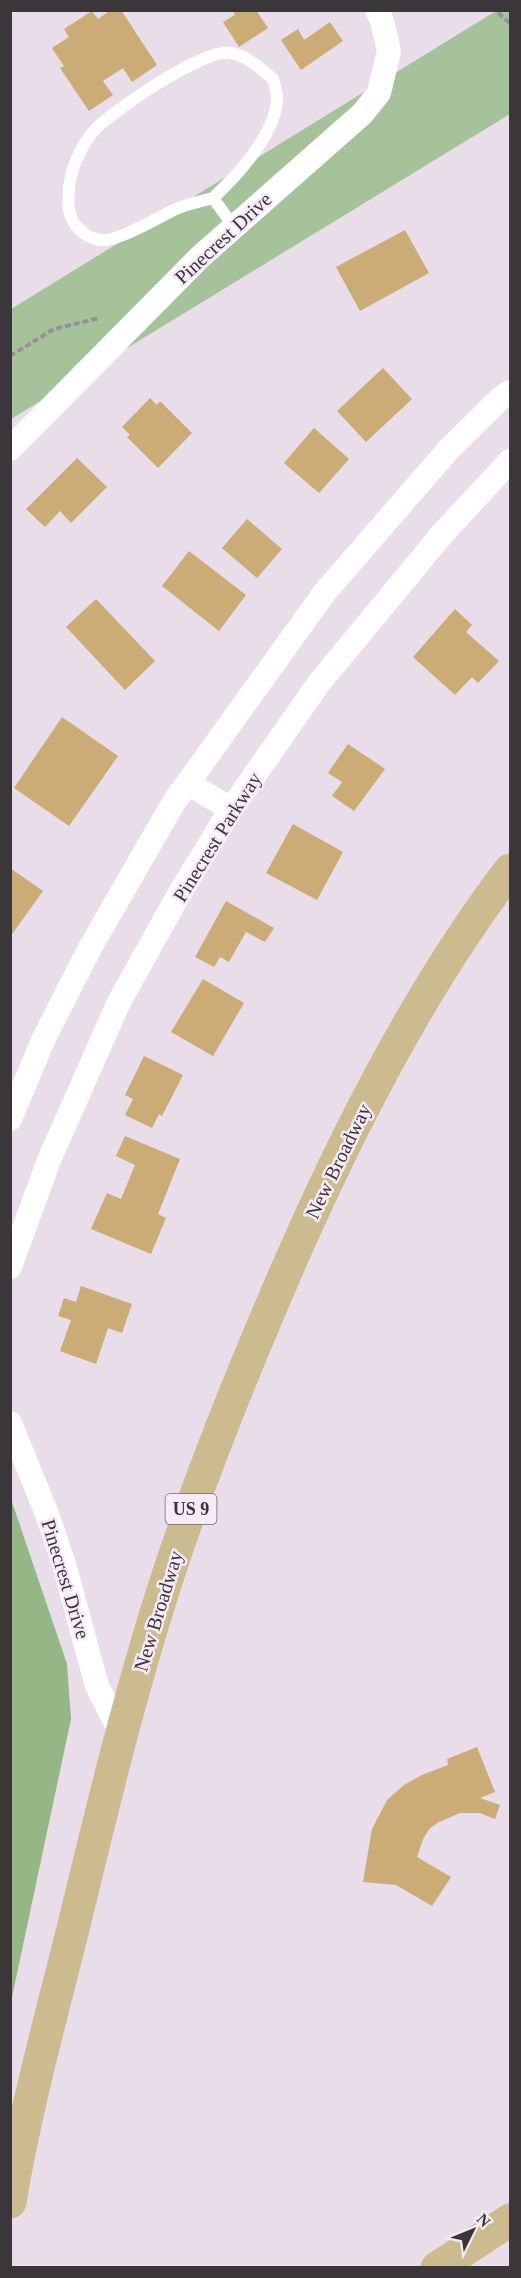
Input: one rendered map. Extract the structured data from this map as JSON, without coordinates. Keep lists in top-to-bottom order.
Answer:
{
  "streets": {
    "main road": ["New Broadway", "US 9"],
    "street": ["Pinecrest Drive", "Pinecrest Parkway"]
  },
  "crossings": [
    ["Pinecrest Drive", "New Broadway"]
  ],
  "north": "top right"
}
